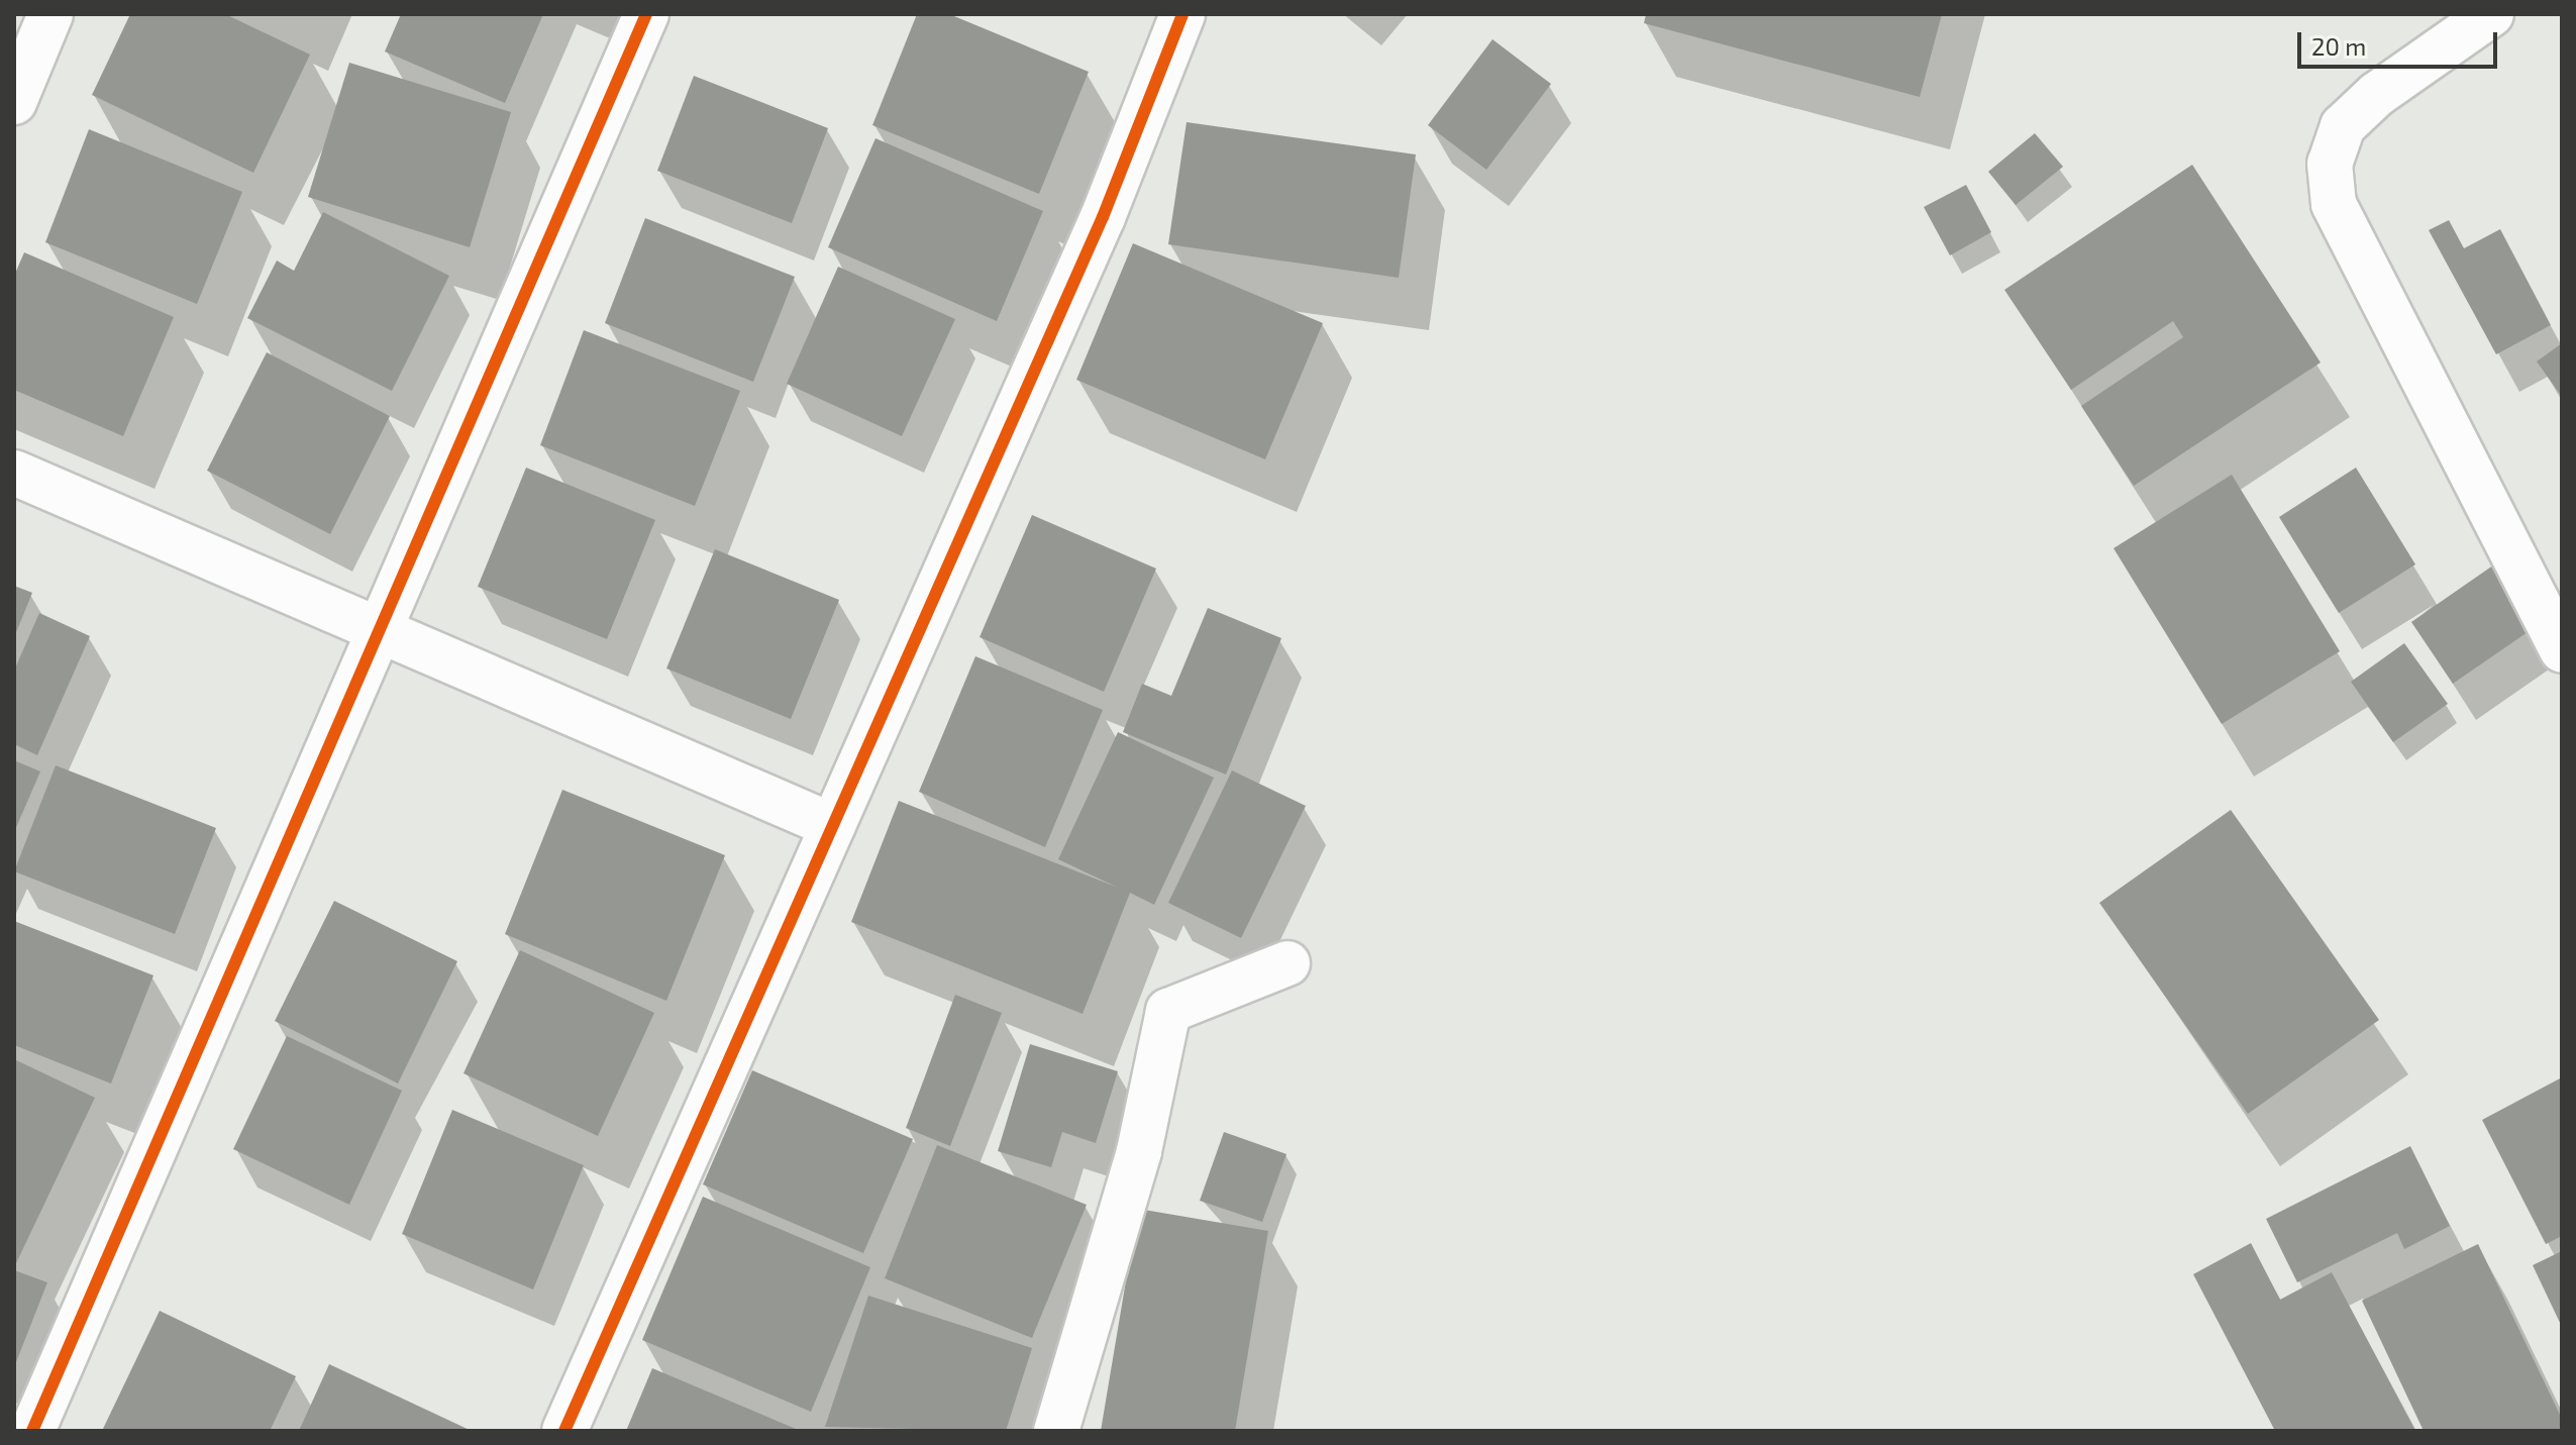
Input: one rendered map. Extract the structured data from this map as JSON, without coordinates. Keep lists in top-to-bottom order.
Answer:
{
  "scale_bar": "20 m"
}
